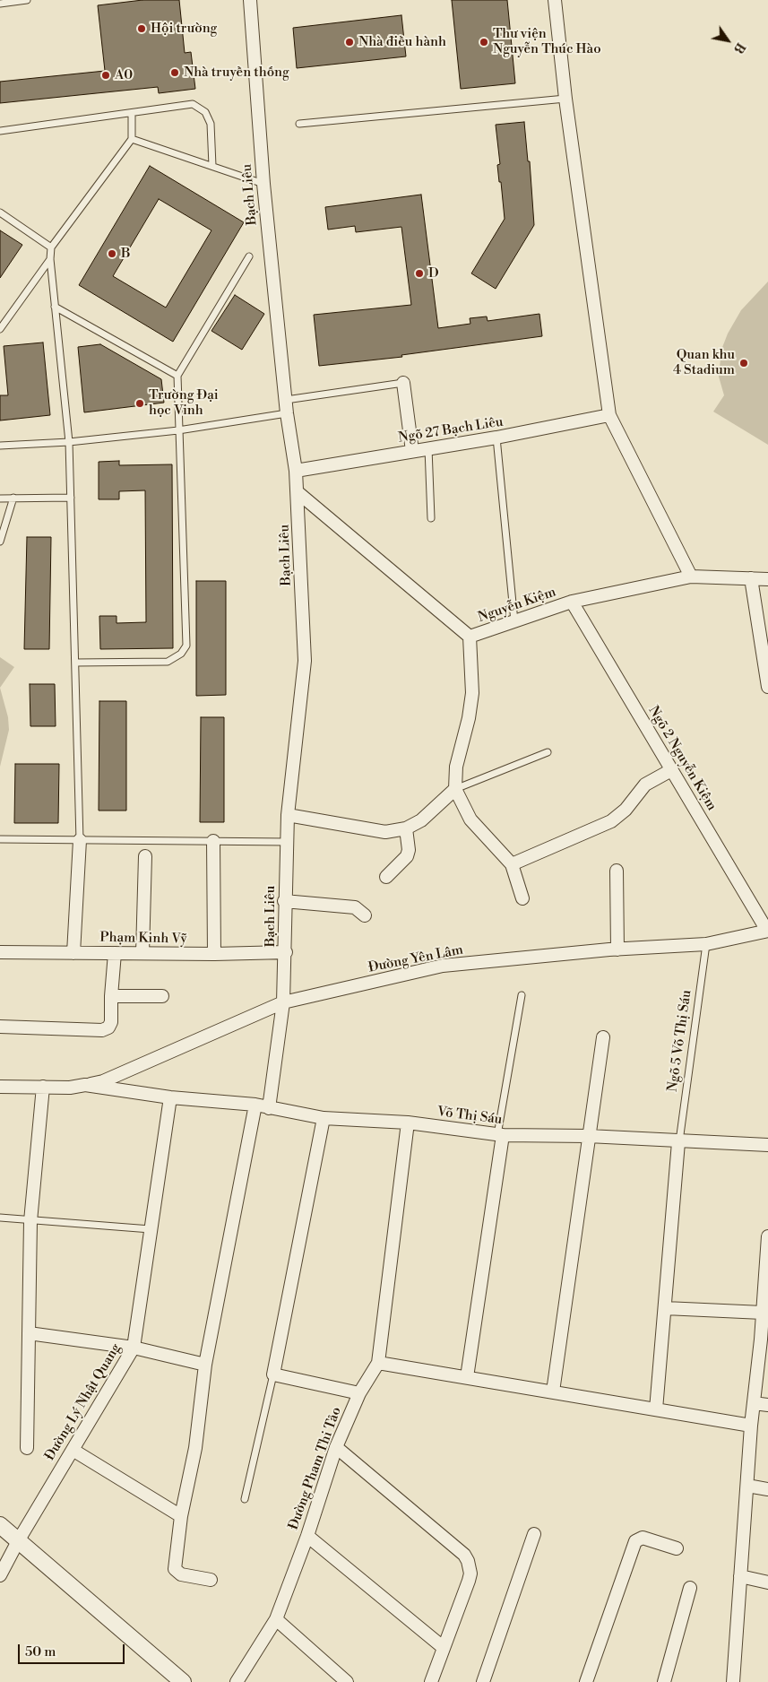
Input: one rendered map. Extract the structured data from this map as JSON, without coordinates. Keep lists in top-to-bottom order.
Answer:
{
  "streets": {
    "street": [
      "Bạch Liêu",
      "Ngõ 27 Bạch Liêu",
      "Nguyễn Kiệm",
      "Ngõ 2 Nguyễn Kiệm",
      "Phạm Kinh Vỹ",
      "Đường Yên Lâm",
      "Võ Thị Sáu",
      "Đường Lý Nhật Quang",
      "Đường Pham Thi Tảo"
    ],
    "lane": ["Ngõ 5 Võ Thị Sáu"]
  },
  "crossings": [
    ["Bạch Liêu", "Ngõ 27 Bạch Liêu"],
    ["Bạch Liêu", "Nguyễn Kiệm"],
    ["Bạch Liêu", "Phạm Kinh Vỹ"],
    ["Bạch Liêu", "Đường Yên Lâm"],
    ["Bạch Liêu", "Võ Thị Sáu"],
    ["Nguyễn Kiệm", "Ngõ 2 Nguyễn Kiệm"],
    ["Ngõ 2 Nguyễn Kiệm", "Đường Yên Lâm"],
    ["Đường Yên Lâm", "Ngõ 5 Võ Thị Sáu"],
    ["Đường Yên Lâm", "Võ Thị Sáu"],
    ["Ngõ 5 Võ Thị Sáu", "Võ Thị Sáu"],
    ["Võ Thị Sáu", "Đường Lý Nhật Quang"],
    ["Võ Thị Sáu", "Đường Pham Thi Tảo"]
  ],
  "places": [
    "Hội trường",
    "Nhà điều hành",
    "Thư viện Nguyễn Thúc Hào",
    "Nhà truyền thống",
    "A0",
    "B",
    "D",
    "Quan khu 4 Stadium",
    "Trường Đại học Vinh"
  ],
  "scale_bar": "50 m",
  "north": "bottom right"
}
